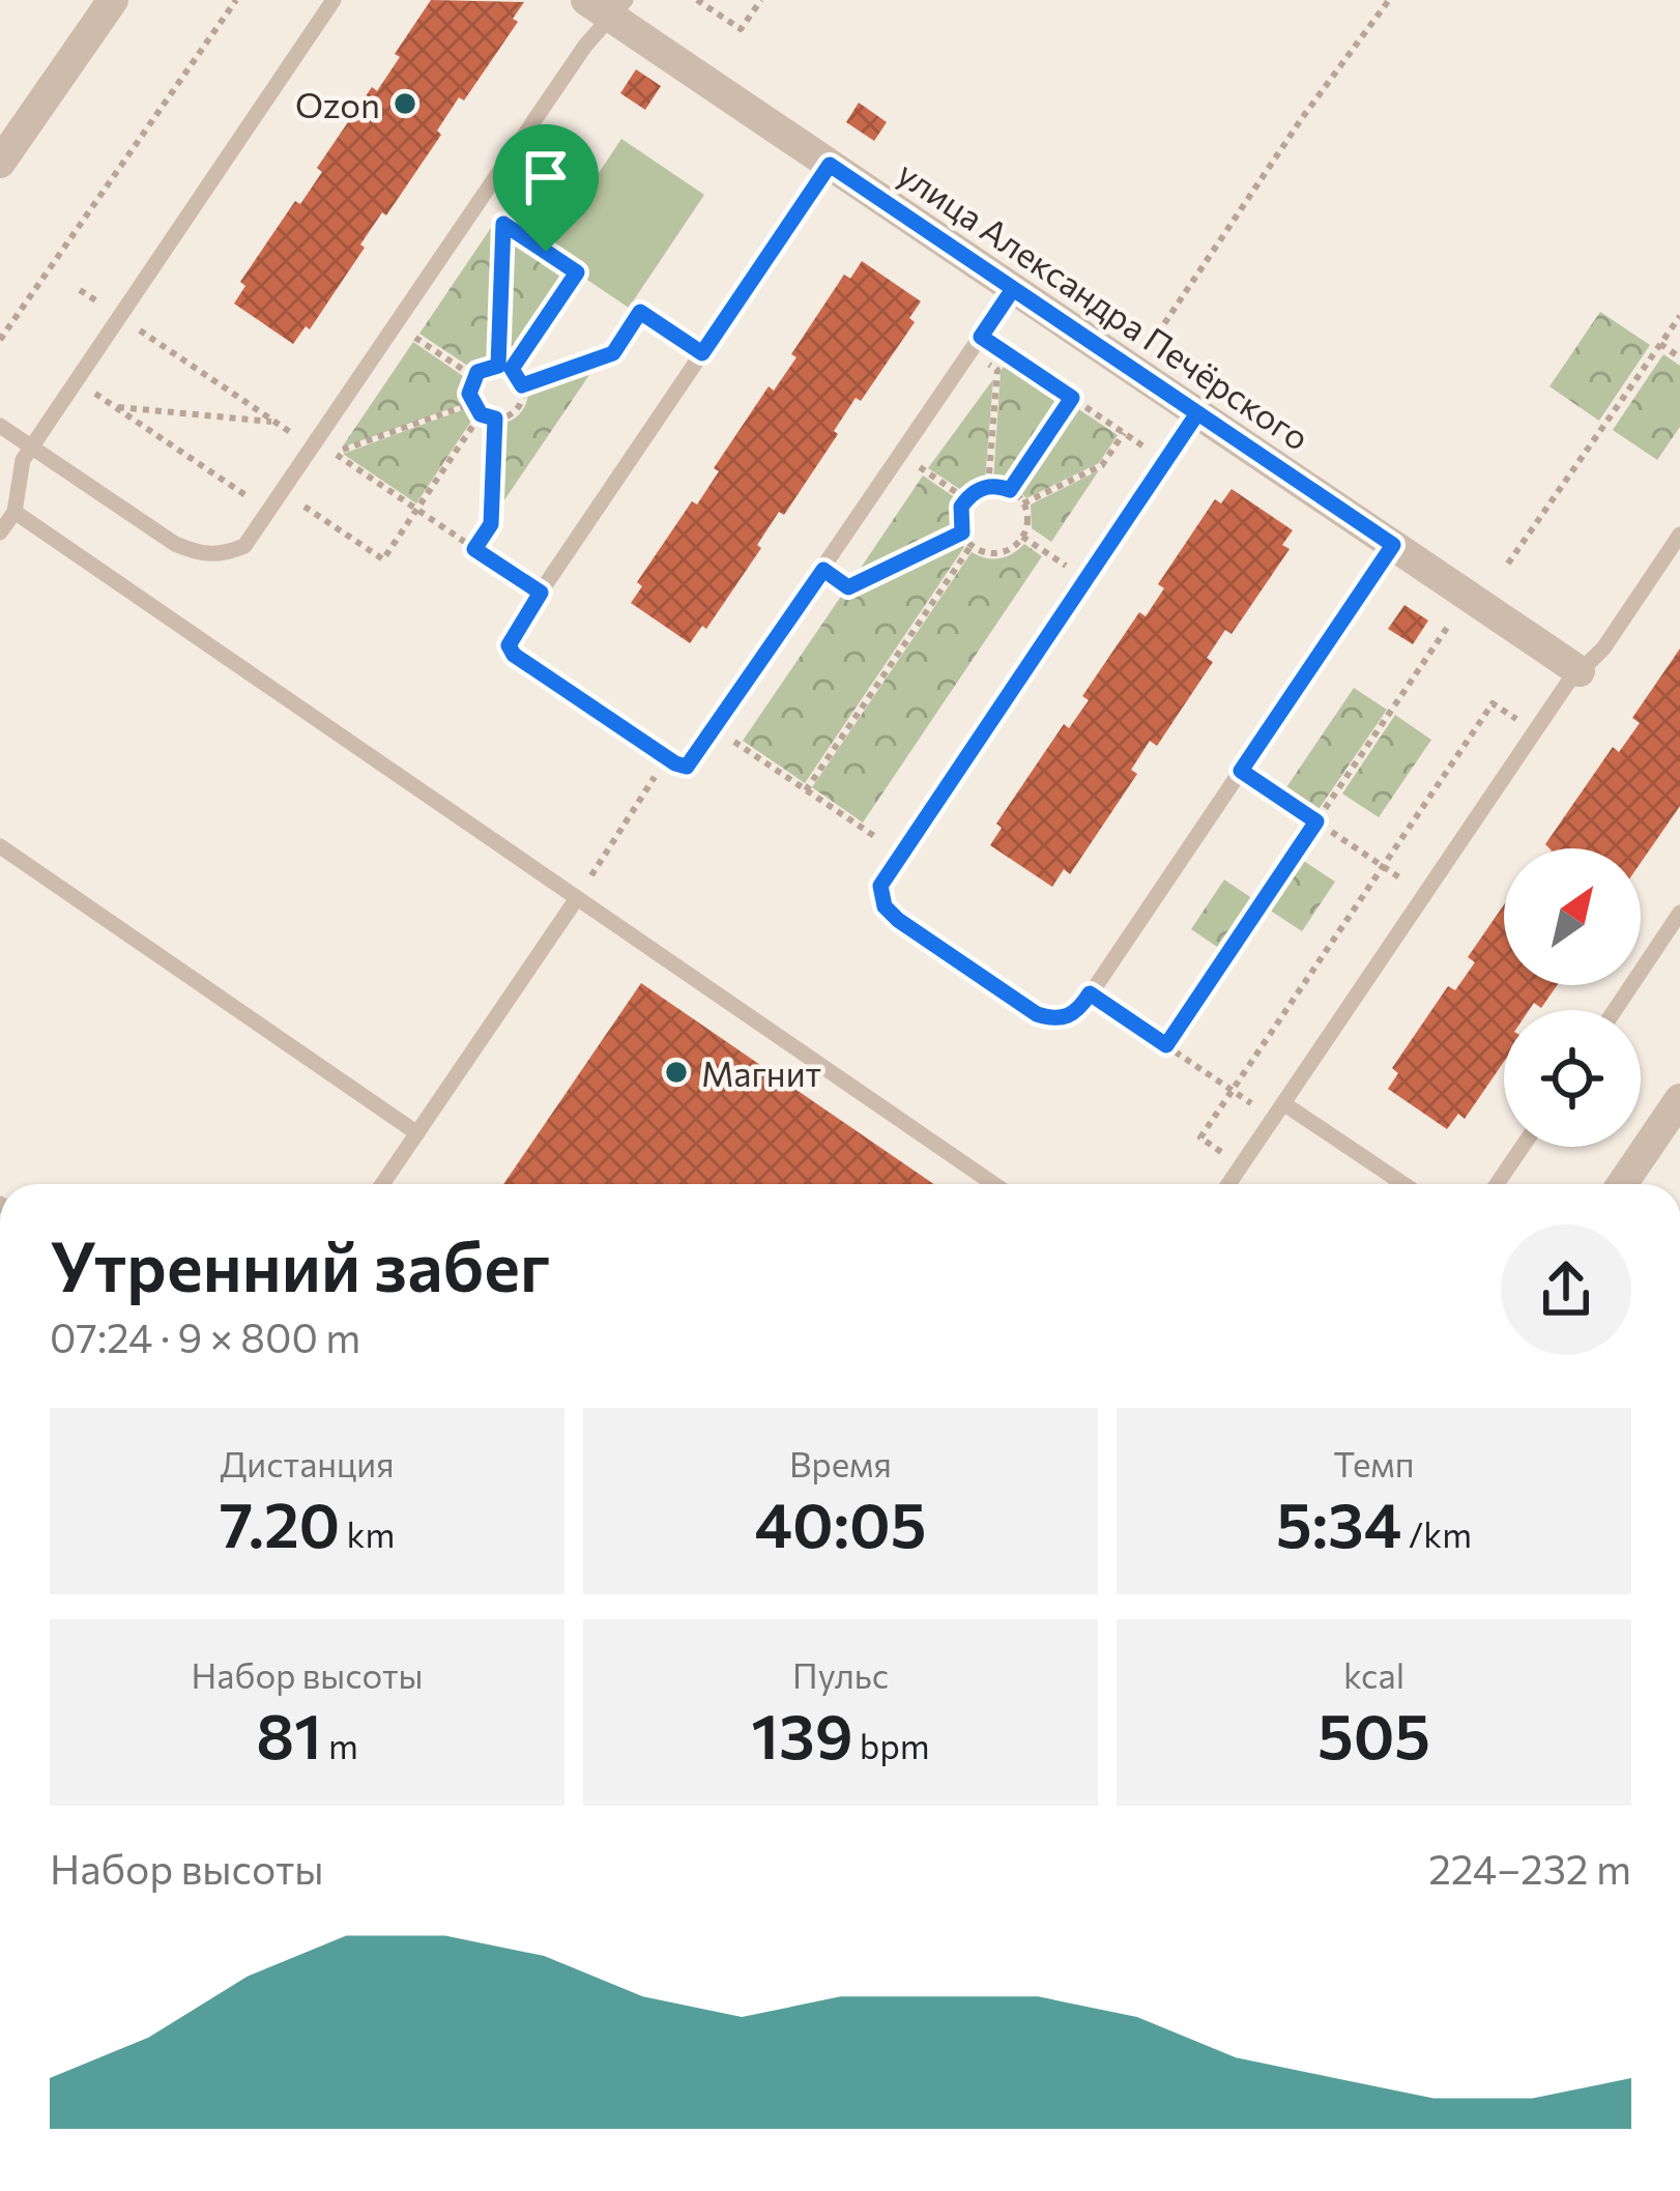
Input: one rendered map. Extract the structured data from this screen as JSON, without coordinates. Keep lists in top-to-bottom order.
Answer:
{
  "streets": {
    "street": ["улица Александра Печёрского"]
  },
  "places": ["Ozon", "Магнит"],
  "north": "top right",
  "page": {
    "heading": ["Утренний забег", "07:24 · 9 × 800 m"],
    "stats": [
      ["Дистанция", "7.20 km"],
      ["Время", "40:05"],
      ["Темп", "5:34 /km"],
      ["Набор высоты", "81 m"],
      ["Пульс", "139 bpm"],
      ["kcal", "505"]
    ],
    "chart": ["Набор высоты", "224–232 m"]
  }
}
